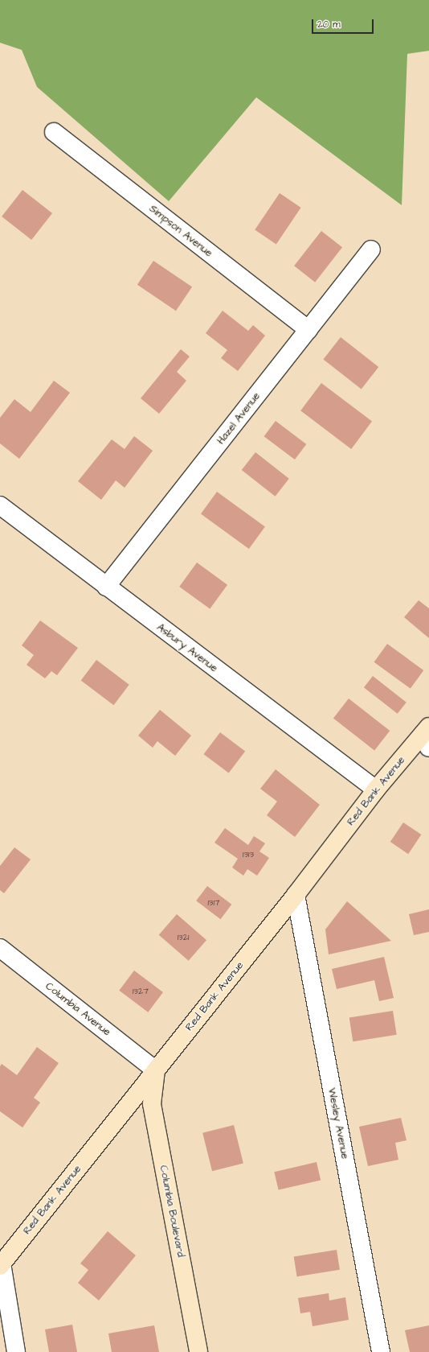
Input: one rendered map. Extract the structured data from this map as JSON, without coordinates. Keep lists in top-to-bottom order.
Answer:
{
  "streets": {
    "street": [
      "Simpson Avenue",
      "Hazel Avenue",
      "Asbury Avenue",
      "Red Bank Avenue",
      "Columbia Avenue",
      "Wesley Avenue",
      "Columbia Boulevard"
    ]
  },
  "crossings": [
    ["Simpson Avenue", "Hazel Avenue"],
    ["Hazel Avenue", "Asbury Avenue"],
    ["Asbury Avenue", "Red Bank Avenue"],
    ["Red Bank Avenue", "Columbia Avenue"],
    ["Red Bank Avenue", "Wesley Avenue"],
    ["Red Bank Avenue", "Columbia Boulevard"],
    ["Columbia Avenue", "Columbia Boulevard"]
  ],
  "house_numbers": [
    "1313",
    "1317",
    "1321",
    "1327"
  ],
  "scale_bar": "20 m"
}
